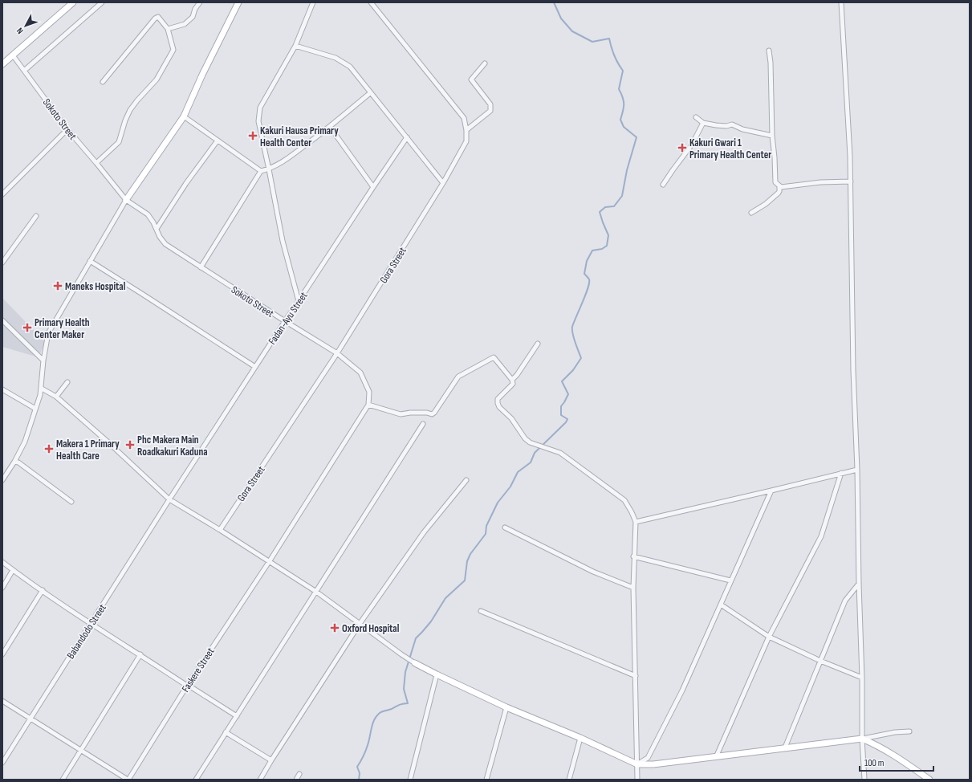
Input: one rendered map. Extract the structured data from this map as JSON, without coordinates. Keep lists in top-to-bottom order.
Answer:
{
  "streets": {
    "street": [
      "Sokoto Street",
      "Gora Street",
      "Fadan-Ayu Street",
      "Babandodo Street",
      "Faskere Street"
    ]
  },
  "crossings": [
    ["Sokoto Street", "Gora Street"],
    ["Sokoto Street", "Fadan-Ayu Street"],
    ["Fadan-Ayu Street", "Babandodo Street"]
  ],
  "places": {
    "health": [
      "Kakuri Hausa Primary Health Center",
      "Kakuri Gwari 1 Primary Health Center",
      "Maneks Hospital",
      "Primary Health Center Maker",
      "Phc Makera Main Roadkakuri Kaduna",
      "Makera 1 Primary Health Care",
      "Oxford Hospital"
    ]
  },
  "scale_bar": "100 m",
  "north": "bottom left"
}
